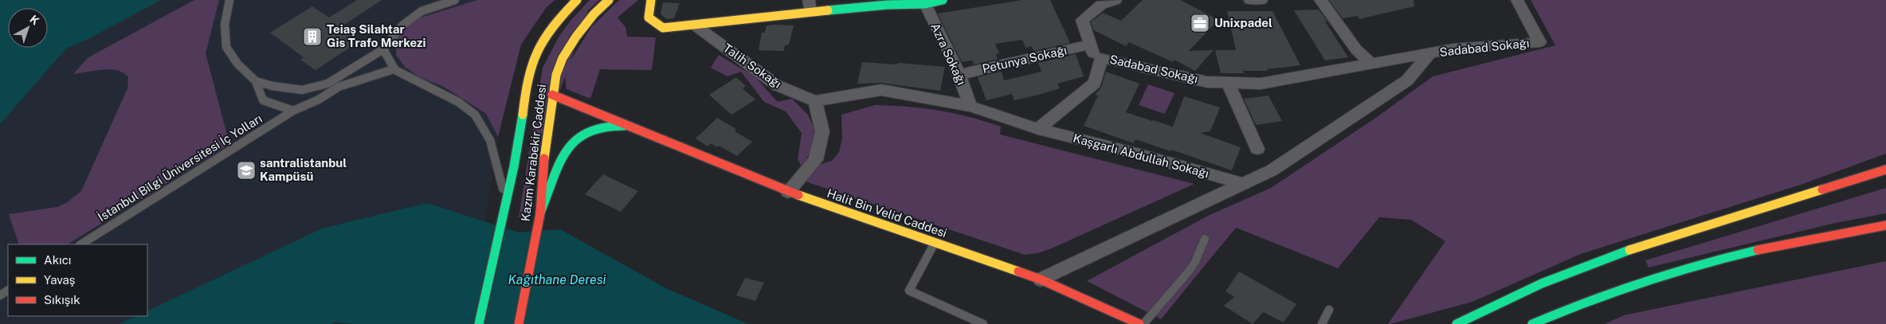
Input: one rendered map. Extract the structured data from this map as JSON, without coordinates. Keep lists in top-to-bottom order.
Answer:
{
  "streets": {
    "main road": ["Kazım Karabekir Caddesi", "Halit Bin Velid Caddesi"],
    "street": [
      "Sadabad Sokağı",
      "Azra Sokağı",
      "Petunya Sokağı",
      "Talih Sokağı",
      "Kaşgarlı Abdullah Sokağı"
    ],
    "lane": ["İstanbul Bilgi Üniversitesi İç Yolları"]
  },
  "crossings": [
    ["Sadabad Sokağı", "Kaşgarlı Abdullah Sokağı"],
    ["Azra Sokağı", "Petunya Sokağı"],
    ["Kazım Karabekir Caddesi", "Halit Bin Velid Caddesi"]
  ],
  "water": ["Kağıthane Deresi"],
  "places": {
    "office": ["Unixpadel"],
    "building": ["Teiaş Silahtar Gis Trafo Merkezi"],
    "school or university": ["santralistanbul Kampüsü"]
  },
  "legend": ["Akıcı", "Yavaş", "Sıkışık"],
  "north": "top right"
}
